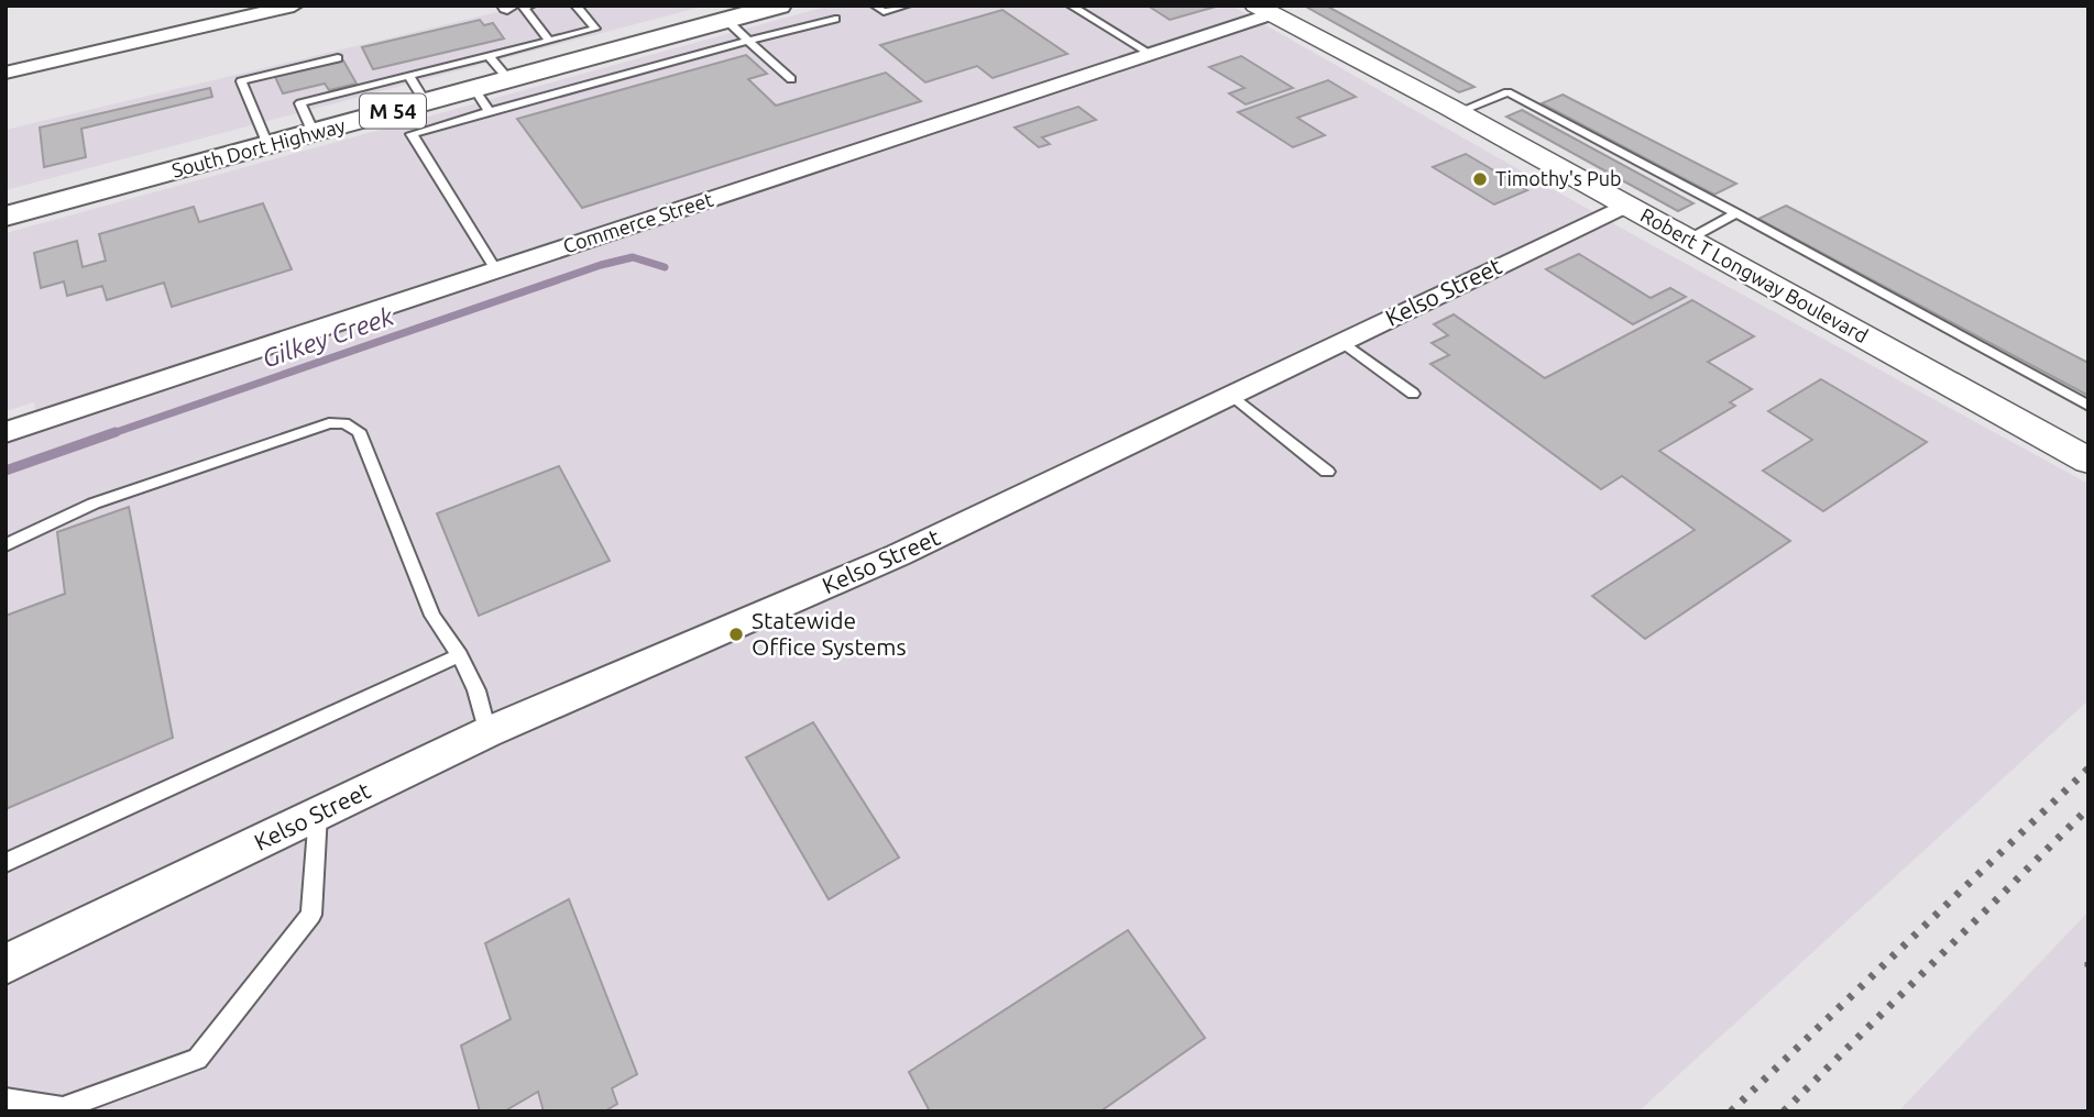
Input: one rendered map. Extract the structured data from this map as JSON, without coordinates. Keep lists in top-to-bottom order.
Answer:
{
  "streets": {
    "main road": ["M 54", "South Dort Highway"],
    "street": ["Commerce Street", "Robert T Longway Boulevard", "Kelso Street"]
  },
  "crossings": [
    ["Commerce Street", "Robert T Longway Boulevard"],
    ["Robert T Longway Boulevard", "Kelso Street"]
  ],
  "water": ["Gilkey Creek"],
  "places": ["Timothy's Pub", "Statewide Office Systems"]
}
